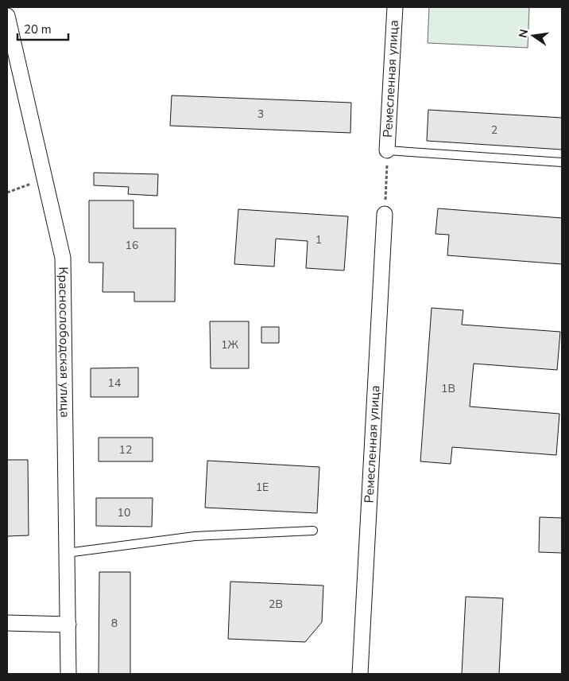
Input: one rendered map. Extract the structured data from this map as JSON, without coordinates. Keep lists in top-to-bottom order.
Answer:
{
  "streets": {
    "street": ["Ремесленная улица", "Краснослободская улица"]
  },
  "house_numbers": [
    "3",
    "2",
    "1",
    "16",
    "1Ж",
    "14",
    "1В",
    "12",
    "1Е",
    "10",
    "2В",
    "8"
  ],
  "scale_bar": "20 m",
  "north": "left"
}
